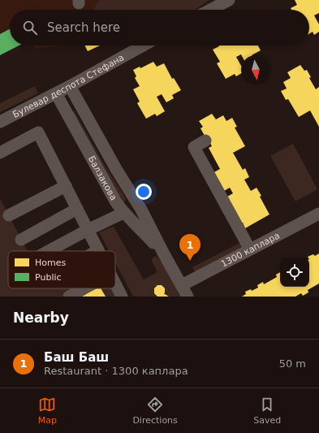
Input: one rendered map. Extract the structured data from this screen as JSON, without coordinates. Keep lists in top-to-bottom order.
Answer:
{
  "streets": {
    "street": ["Булевар деспота Стефана", "Балзакова", "1300 каплара"]
  },
  "crossings": [
    ["Булевар деспота Стефана", "Балзакова"],
    ["Балзакова", "1300 каплара"]
  ],
  "legend": ["Homes", "Public"],
  "north": "bottom",
  "page": {
    "search": "Search here",
    "pins": "1",
    "heading": "Nearby",
    "list": [
      {
        "mark": "1",
        "name": "Баш Баш",
        "note": "Restaurant · 1300 каплара",
        "value": "50 m"
      }
    ],
    "nav": ["Map", "Directions", "Saved"]
  }
}
